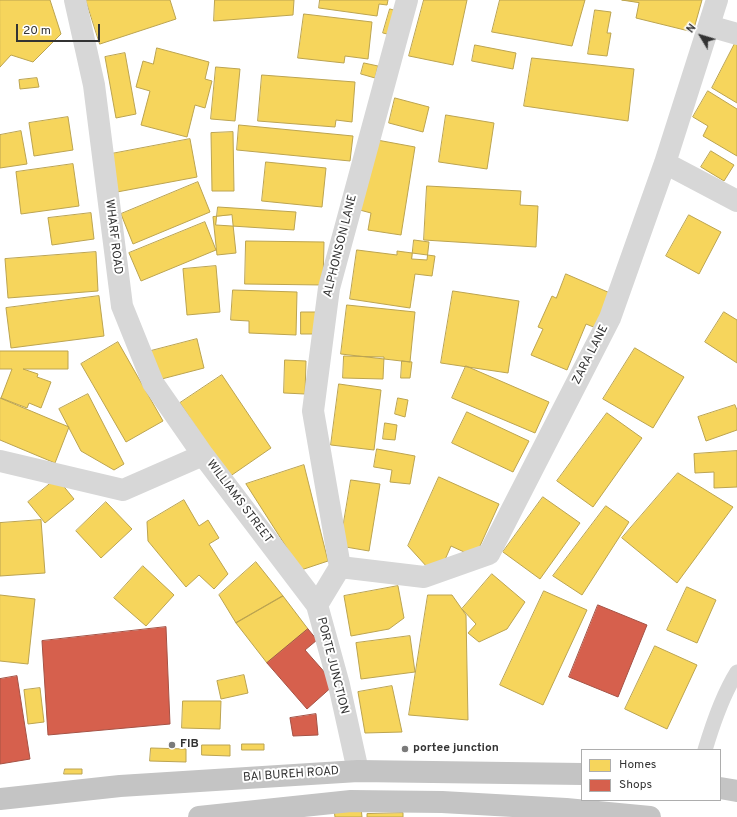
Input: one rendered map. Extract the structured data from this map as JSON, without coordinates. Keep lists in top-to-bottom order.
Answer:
{
  "streets": {
    "highway": ["BAI BUREH ROAD"],
    "street": [
      "WHARF ROAD",
      "ALPHONSON LANE",
      "ZARA LANE",
      "WILLIAMS STREET",
      "PORTE JUNCTION"
    ]
  },
  "crossings": [
    ["WHARF ROAD", "WILLIAMS STREET"],
    ["ALPHONSON LANE", "ZARA LANE"],
    ["ALPHONSON LANE", "PORTE JUNCTION"],
    ["ZARA LANE", "PORTE JUNCTION"],
    ["WILLIAMS STREET", "PORTE JUNCTION"],
    ["PORTE JUNCTION", "BAI BUREH ROAD"]
  ],
  "places": ["FIB", "portee junction"],
  "legend": ["Homes", "Shops"],
  "scale_bar": "20 m",
  "north": "top left"
}
